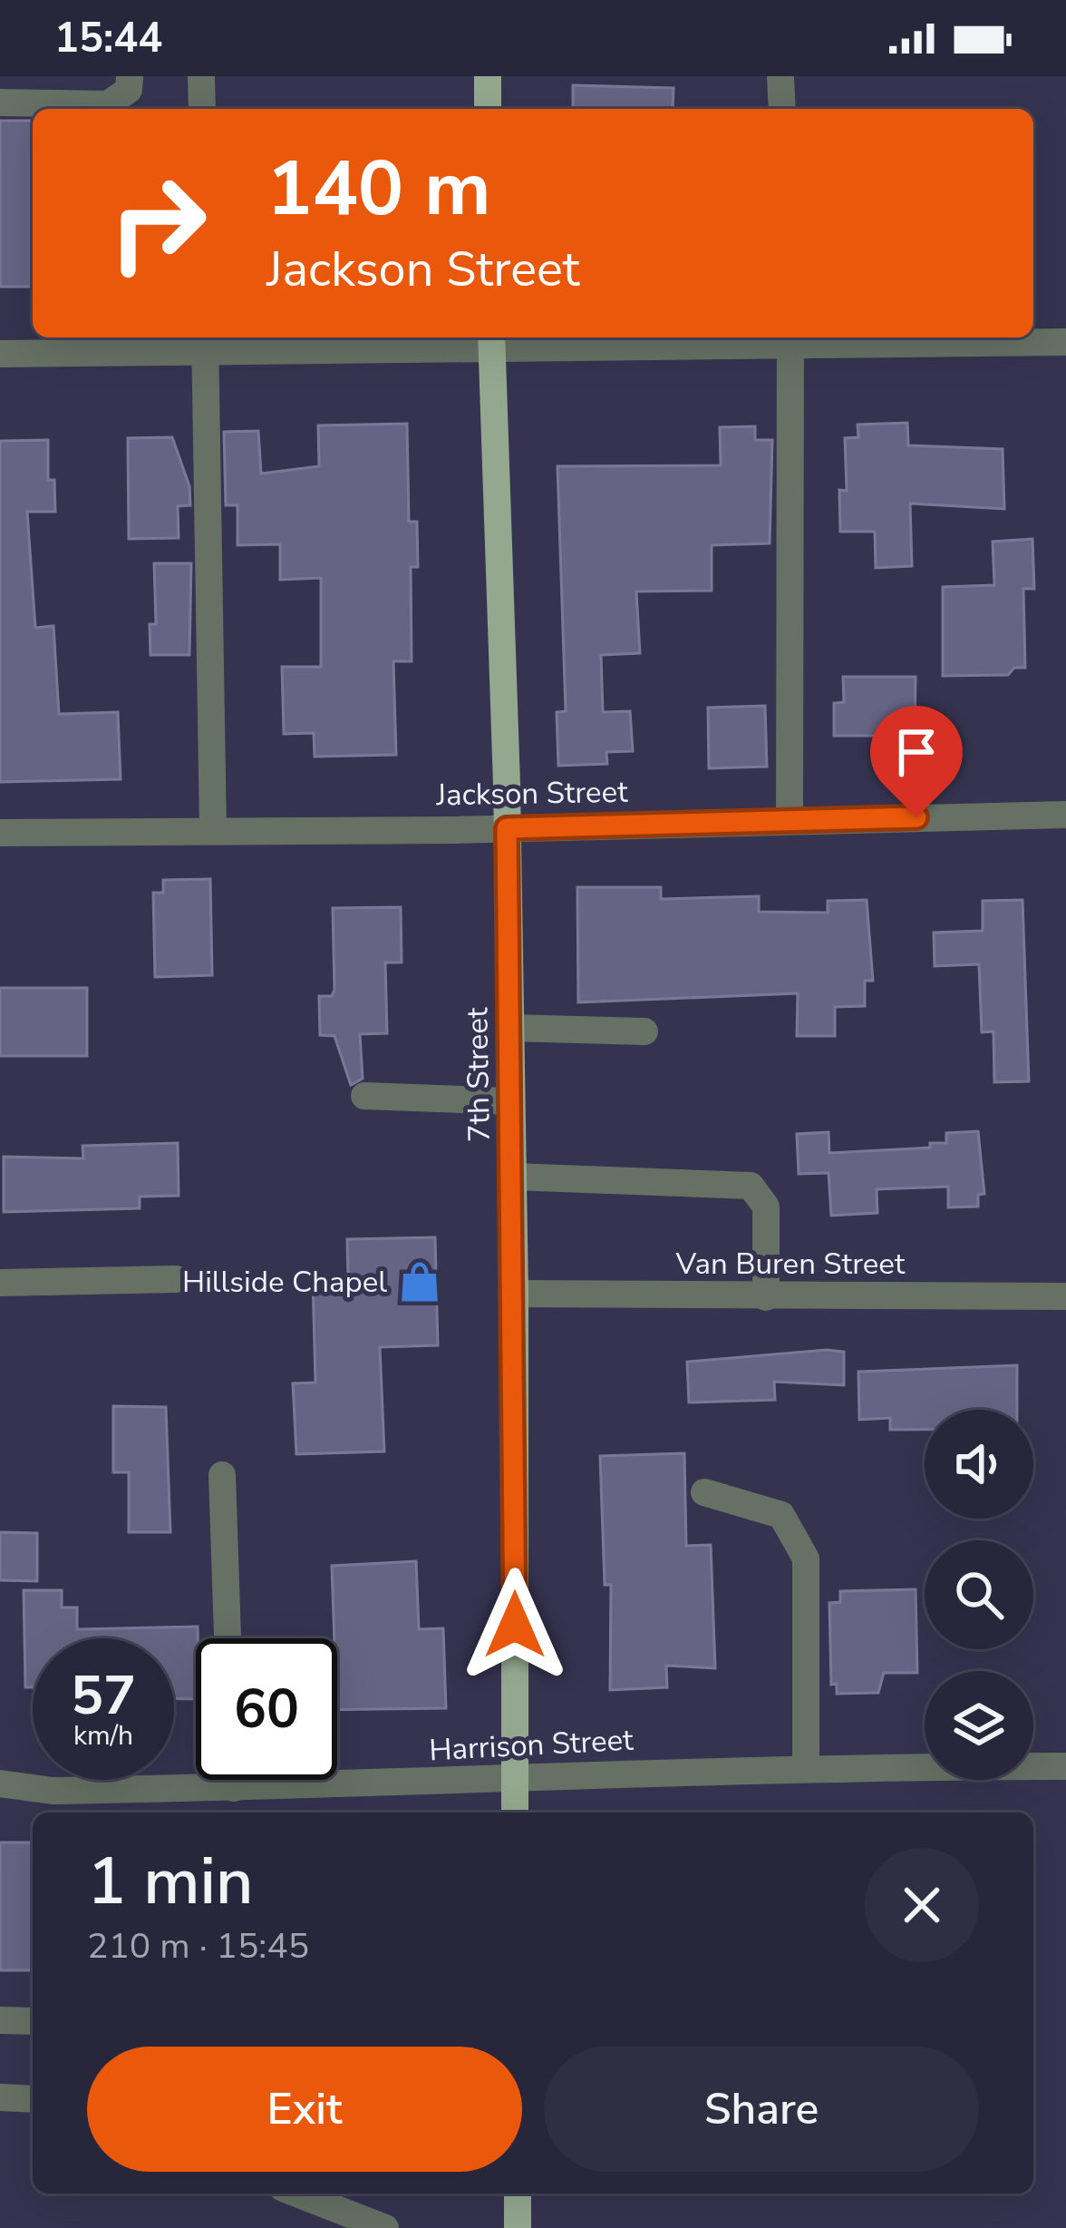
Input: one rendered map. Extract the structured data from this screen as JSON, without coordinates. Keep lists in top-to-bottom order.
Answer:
{
  "streets": {
    "main road": ["7th Street"],
    "street": ["Jackson Street", "Van Buren Street", "Harrison Street"]
  },
  "crossings": [
    ["Jackson Street", "7th Street"],
    ["7th Street", "Van Buren Street"],
    ["7th Street", "Harrison Street"]
  ],
  "places": {
    "shop": ["Hillside Chapel"]
  },
  "page": {
    "status": "15:44",
    "turn": ["140 m", "Jackson Street"],
    "speed": "57 km/h",
    "limit": "60",
    "heading": ["1 min", "210 m · 15:45"],
    "buttons": ["Exit", "Share"]
  }
}
